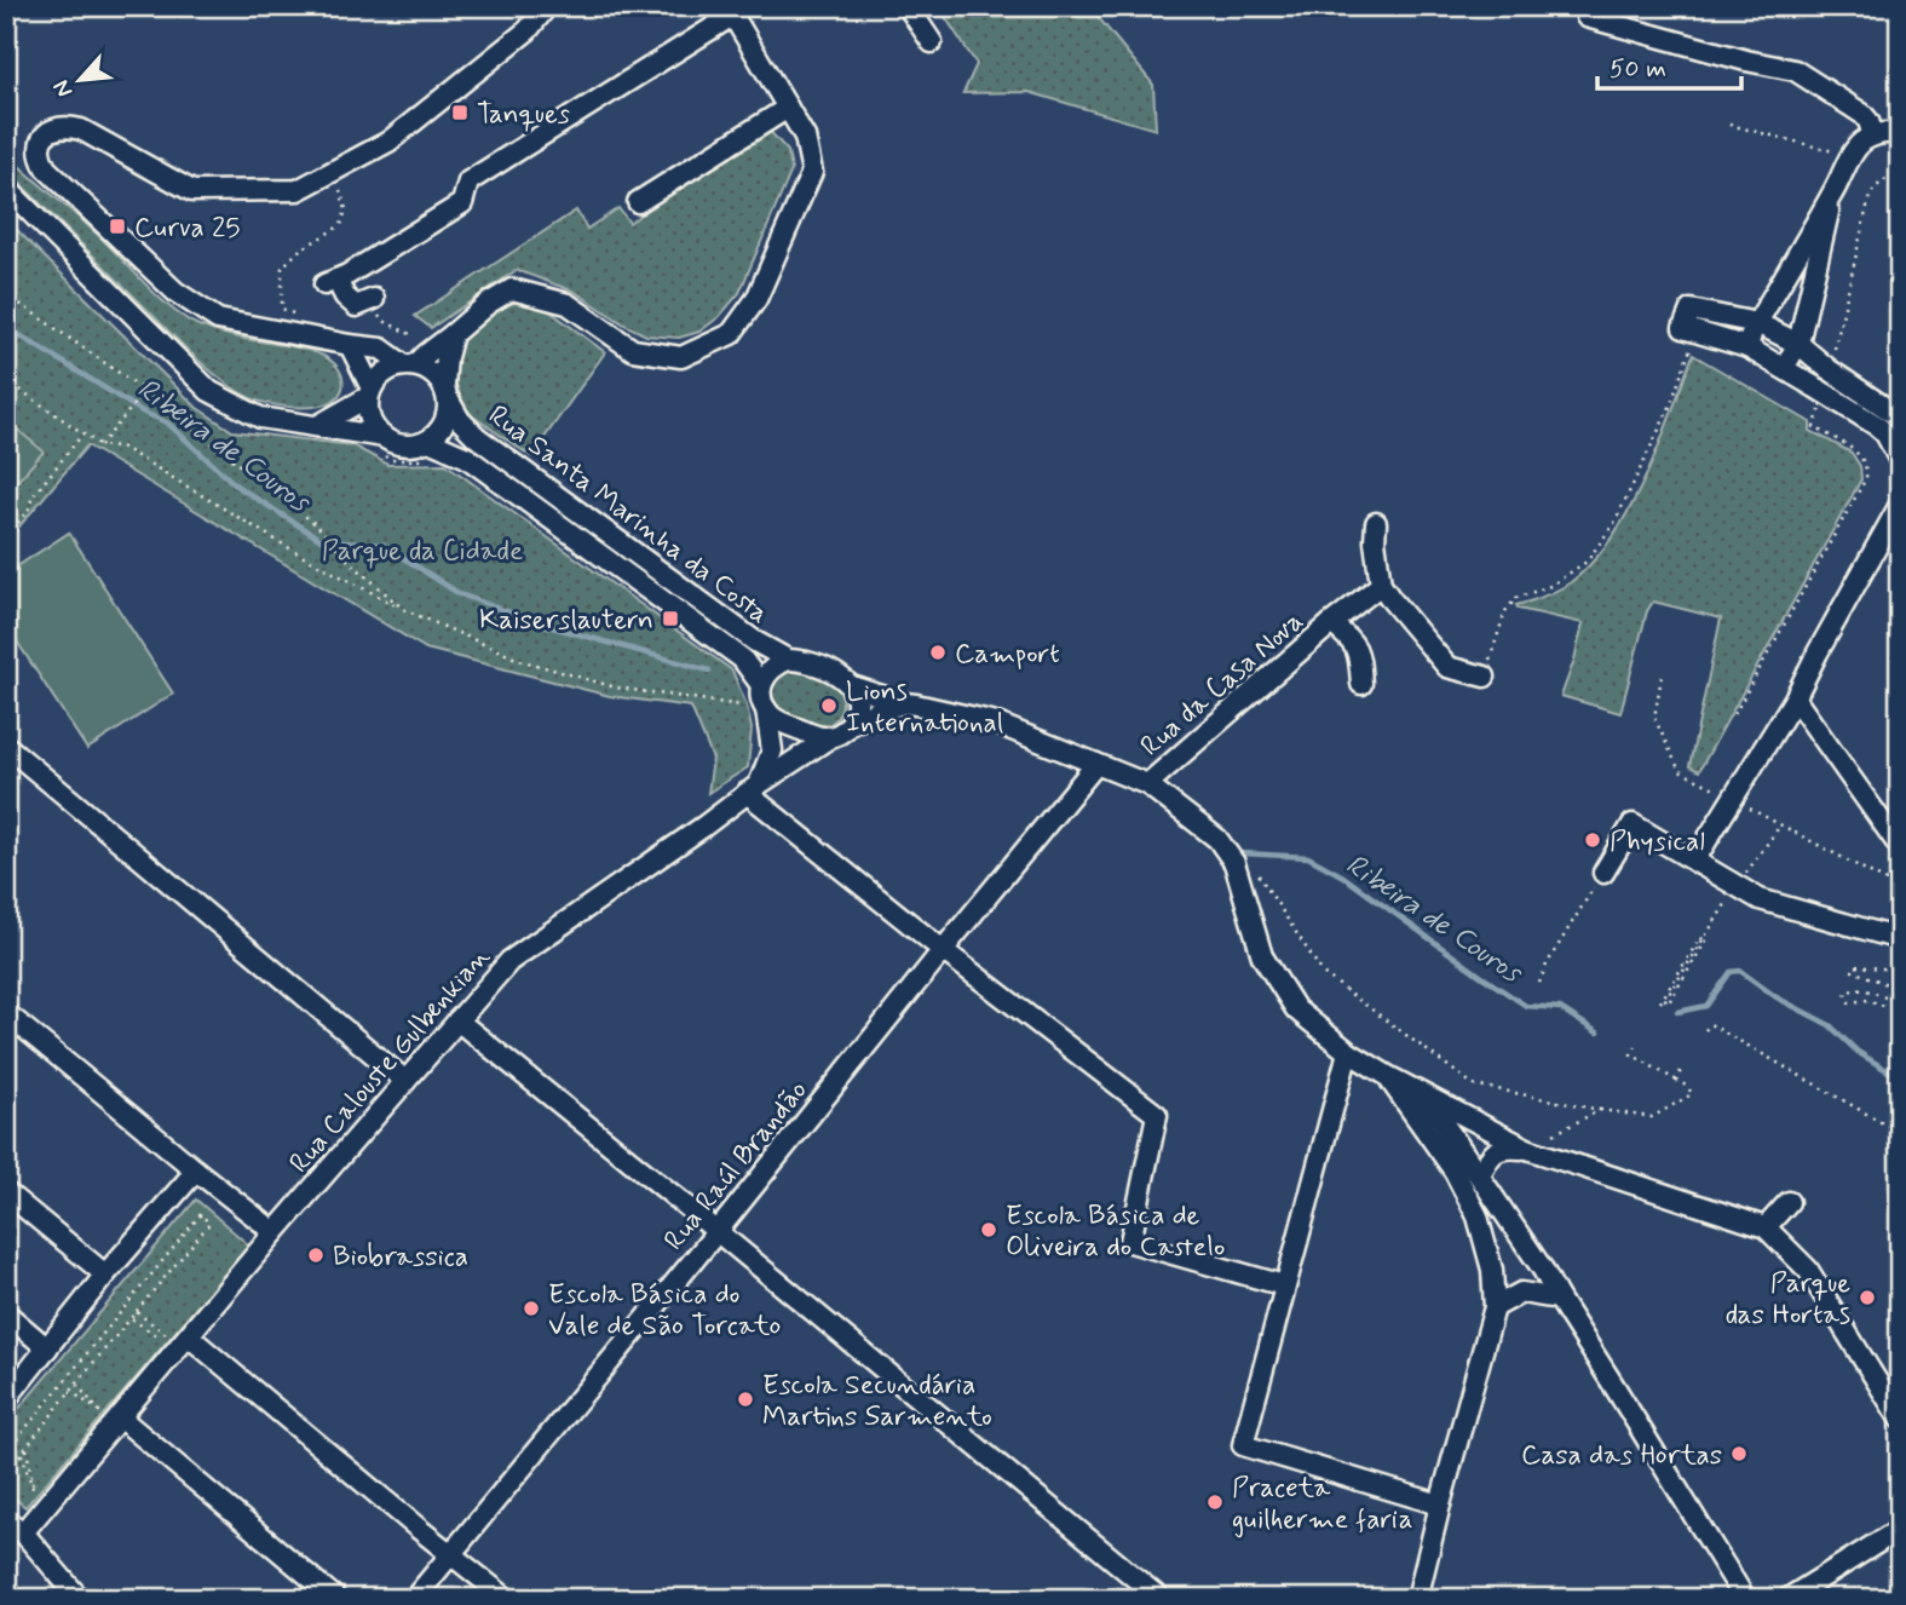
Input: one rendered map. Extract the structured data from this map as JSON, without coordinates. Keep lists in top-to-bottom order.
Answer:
{
  "streets": {
    "street": [
      "Rua Santa Marinha da Costa",
      "Rua da Casa Nova",
      "Rua Calouste Gulbenkian",
      "Rua Raúl Brandão"
    ]
  },
  "crossings": [
    ["Rua Santa Marinha da Costa", "Rua Calouste Gulbenkian"]
  ],
  "water": ["Ribeira de Couros"],
  "parks": ["Parque da Cidade"],
  "places": {
    "transit": ["Tanques", "Curva 25", "Kaiserslautern"],
    "other": [
      "Camport",
      "Lions International",
      "Physical",
      "Escola Básica de Oliveira do Castelo",
      "Biobrassica",
      "Parque das Hortas",
      "Escola Básica do Vale de São Torcato",
      "Escola Secundária Martins Sarmento",
      "Casa das Hortas",
      "Praceta guilherme faria"
    ]
  },
  "scale_bar": "50 m",
  "north": "bottom left"
}
